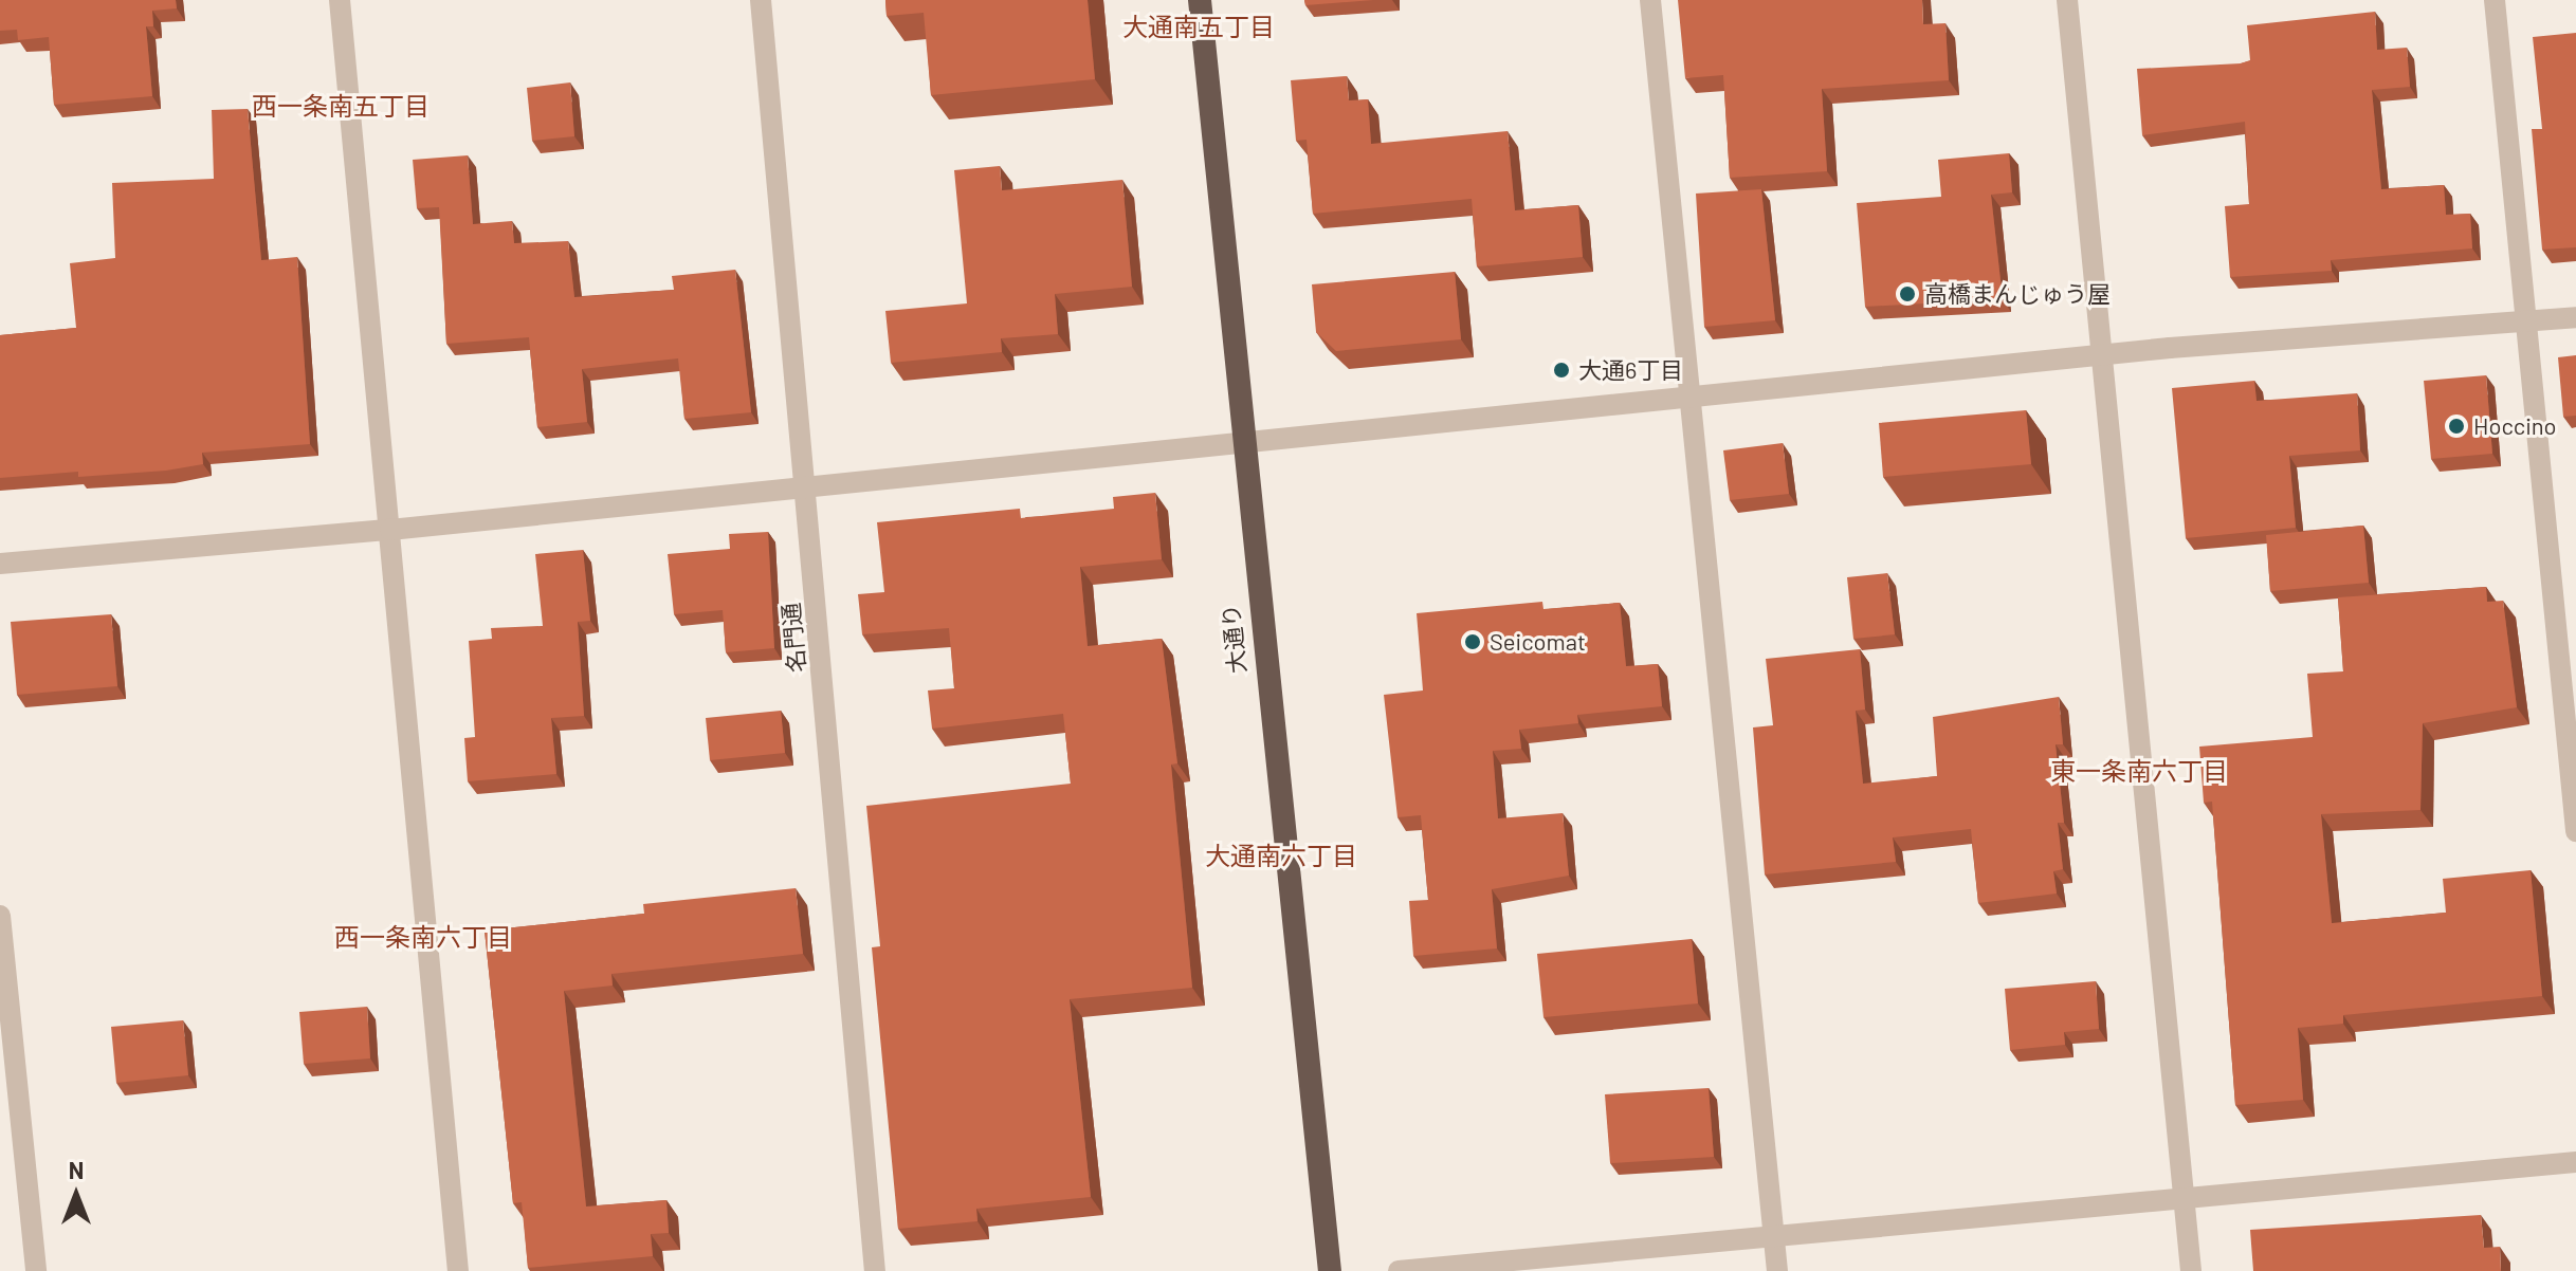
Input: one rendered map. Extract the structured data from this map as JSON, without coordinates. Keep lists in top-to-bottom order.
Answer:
{
  "streets": {
    "highway": ["大通り"],
    "street": ["名門通"]
  },
  "districts": [
    "大通南五丁目",
    "西一条南五丁目",
    "東一条南六丁目",
    "大通南六丁目",
    "西一条南六丁目"
  ],
  "places": [
    "高橋まんじゅう屋",
    "大通6丁目",
    "Hoccino",
    "Seicomat"
  ],
  "north": "top"
}
